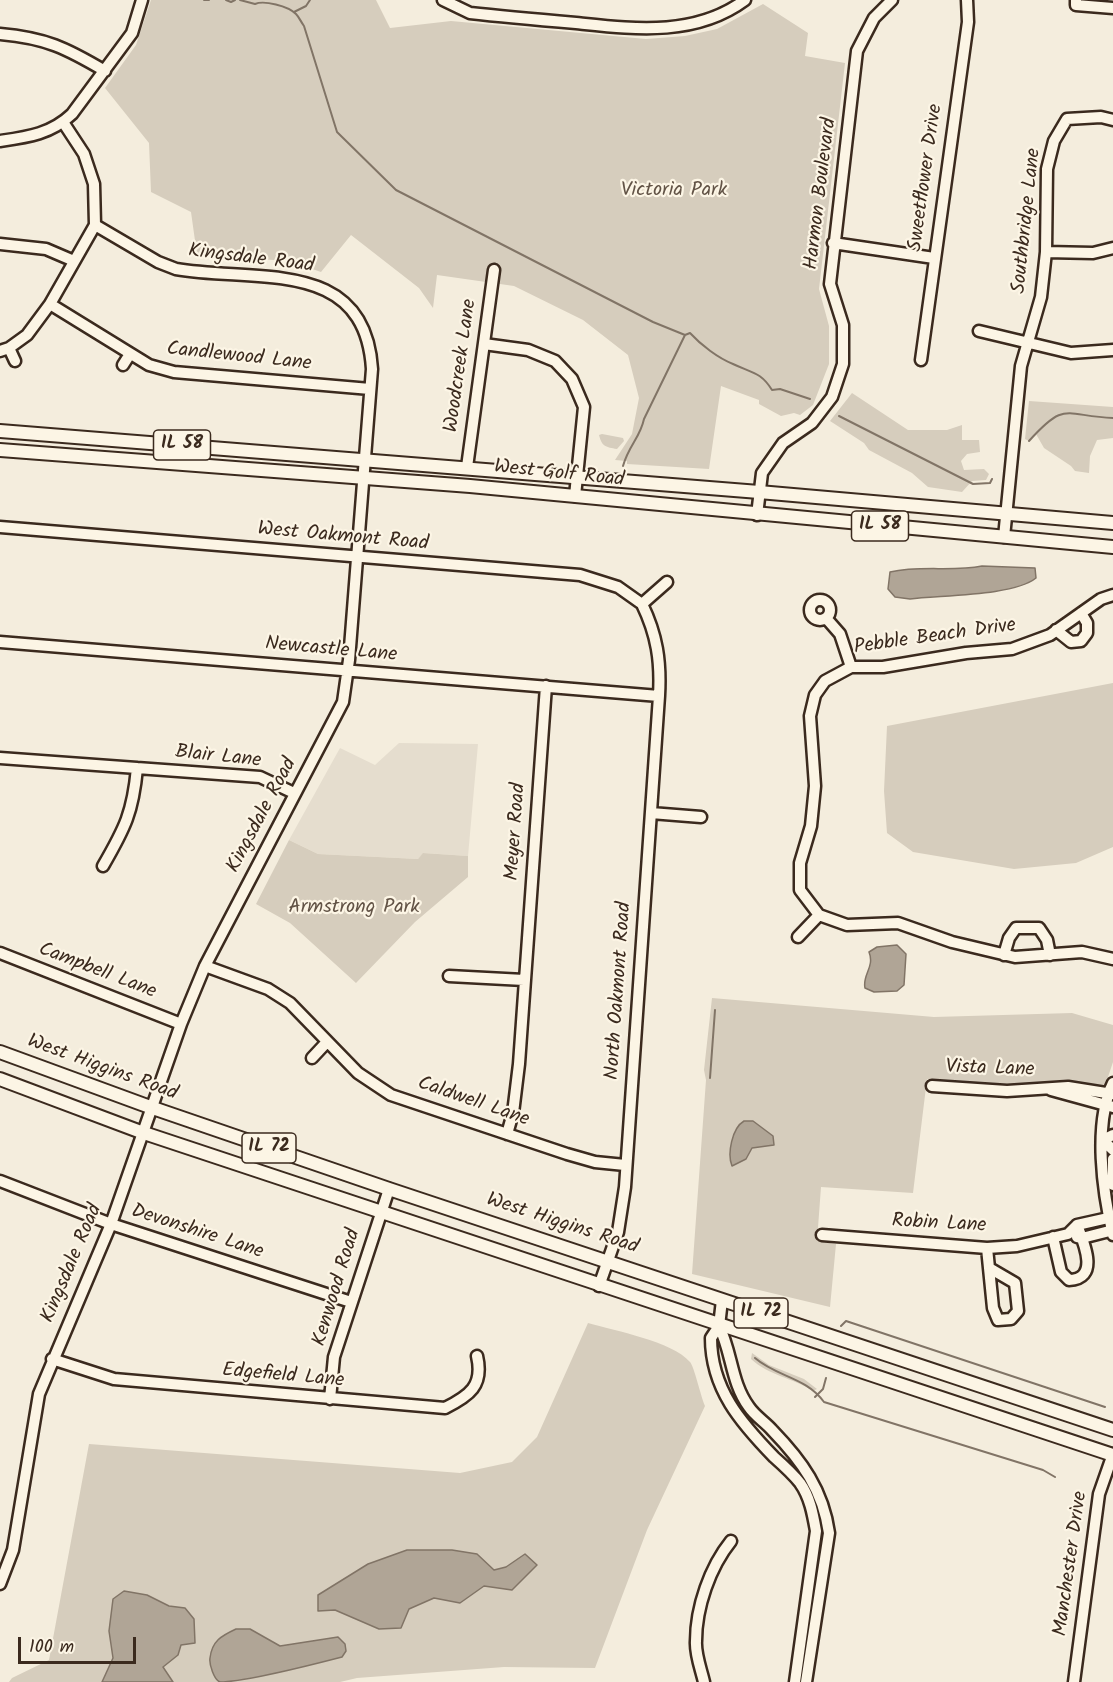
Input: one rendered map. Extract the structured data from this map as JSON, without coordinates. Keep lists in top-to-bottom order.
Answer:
{
  "streets": {
    "main road": [
      "IL 58",
      "West Golf Road",
      "West Higgins Road",
      "IL 72"
    ],
    "street": [
      "Sweetflower Drive",
      "Harmon Boulevard",
      "Southbridge Lane",
      "Kingsdale Road",
      "Candlewood Lane",
      "Woodcreek Lane",
      "West Oakmont Road",
      "Pebble Beach Drive",
      "Newcastle Lane",
      "Blair Lane",
      "Meyer Road",
      "Campbell Lane",
      "North Oakmont Road",
      "Vista Lane",
      "Caldwell Lane",
      "Robin Lane",
      "Devonshire Lane",
      "Kenwood Road",
      "Edgefield Lane",
      "Manchester Drive"
    ]
  },
  "crossings": [
    ["Harmon Boulevard", "West Golf Road"],
    ["Southbridge Lane", "West Golf Road"],
    ["Kingsdale Road", "Candlewood Lane"],
    ["Kingsdale Road", "West Golf Road"],
    ["Kingsdale Road", "West Oakmont Road"],
    ["Kingsdale Road", "Newcastle Lane"],
    ["Kingsdale Road", "Blair Lane"],
    ["Kingsdale Road", "Campbell Lane"],
    ["Kingsdale Road", "West Higgins Road"],
    ["Kingsdale Road", "Caldwell Lane"],
    ["Kingsdale Road", "IL 72"],
    ["Kingsdale Road", "Devonshire Lane"],
    ["Kingsdale Road", "Edgefield Lane"],
    ["Woodcreek Lane", "West Golf Road"],
    ["West Oakmont Road", "North Oakmont Road"],
    ["Newcastle Lane", "Meyer Road"],
    ["Newcastle Lane", "North Oakmont Road"],
    ["Meyer Road", "Caldwell Lane"],
    ["North Oakmont Road", "West Higgins Road"],
    ["North Oakmont Road", "Caldwell Lane"],
    ["North Oakmont Road", "IL 72"],
    ["West Higgins Road", "Kenwood Road"],
    ["IL 72", "Kenwood Road"],
    ["IL 72", "Manchester Drive"],
    ["Devonshire Lane", "Kenwood Road"],
    ["Kenwood Road", "Edgefield Lane"]
  ],
  "parks": ["Victoria Park", "Armstrong Park"],
  "scale_bar": "100 m"
}
